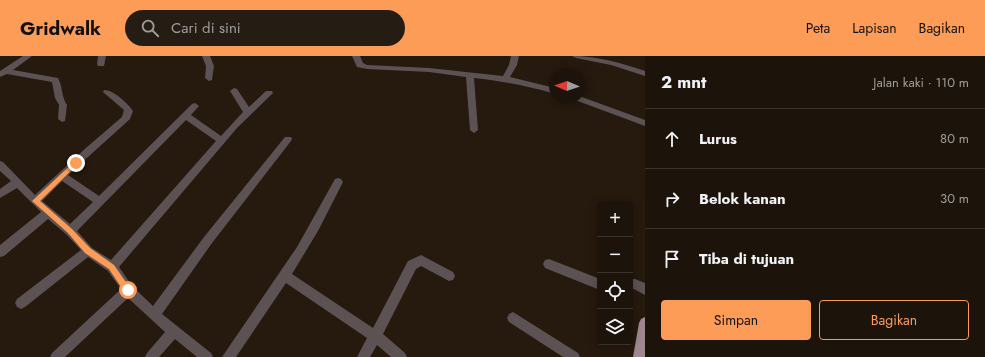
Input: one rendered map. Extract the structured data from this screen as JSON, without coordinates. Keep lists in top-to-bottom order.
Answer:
{
  "north": "left",
  "page": {
    "header": "Gridwalk",
    "search": "Cari di sini",
    "nav": ["Peta", "Lapisan", "Bagikan"],
    "heading": ["2 mnt", "Jalan kaki · 110 m"],
    "list": [
      ["Lurus", "80 m"],
      ["Belok kanan", "30 m"],
      "Tiba di tujuan"
    ],
    "map_buttons": ["+", "−"],
    "buttons": ["Simpan", "Bagikan"]
  }
}
